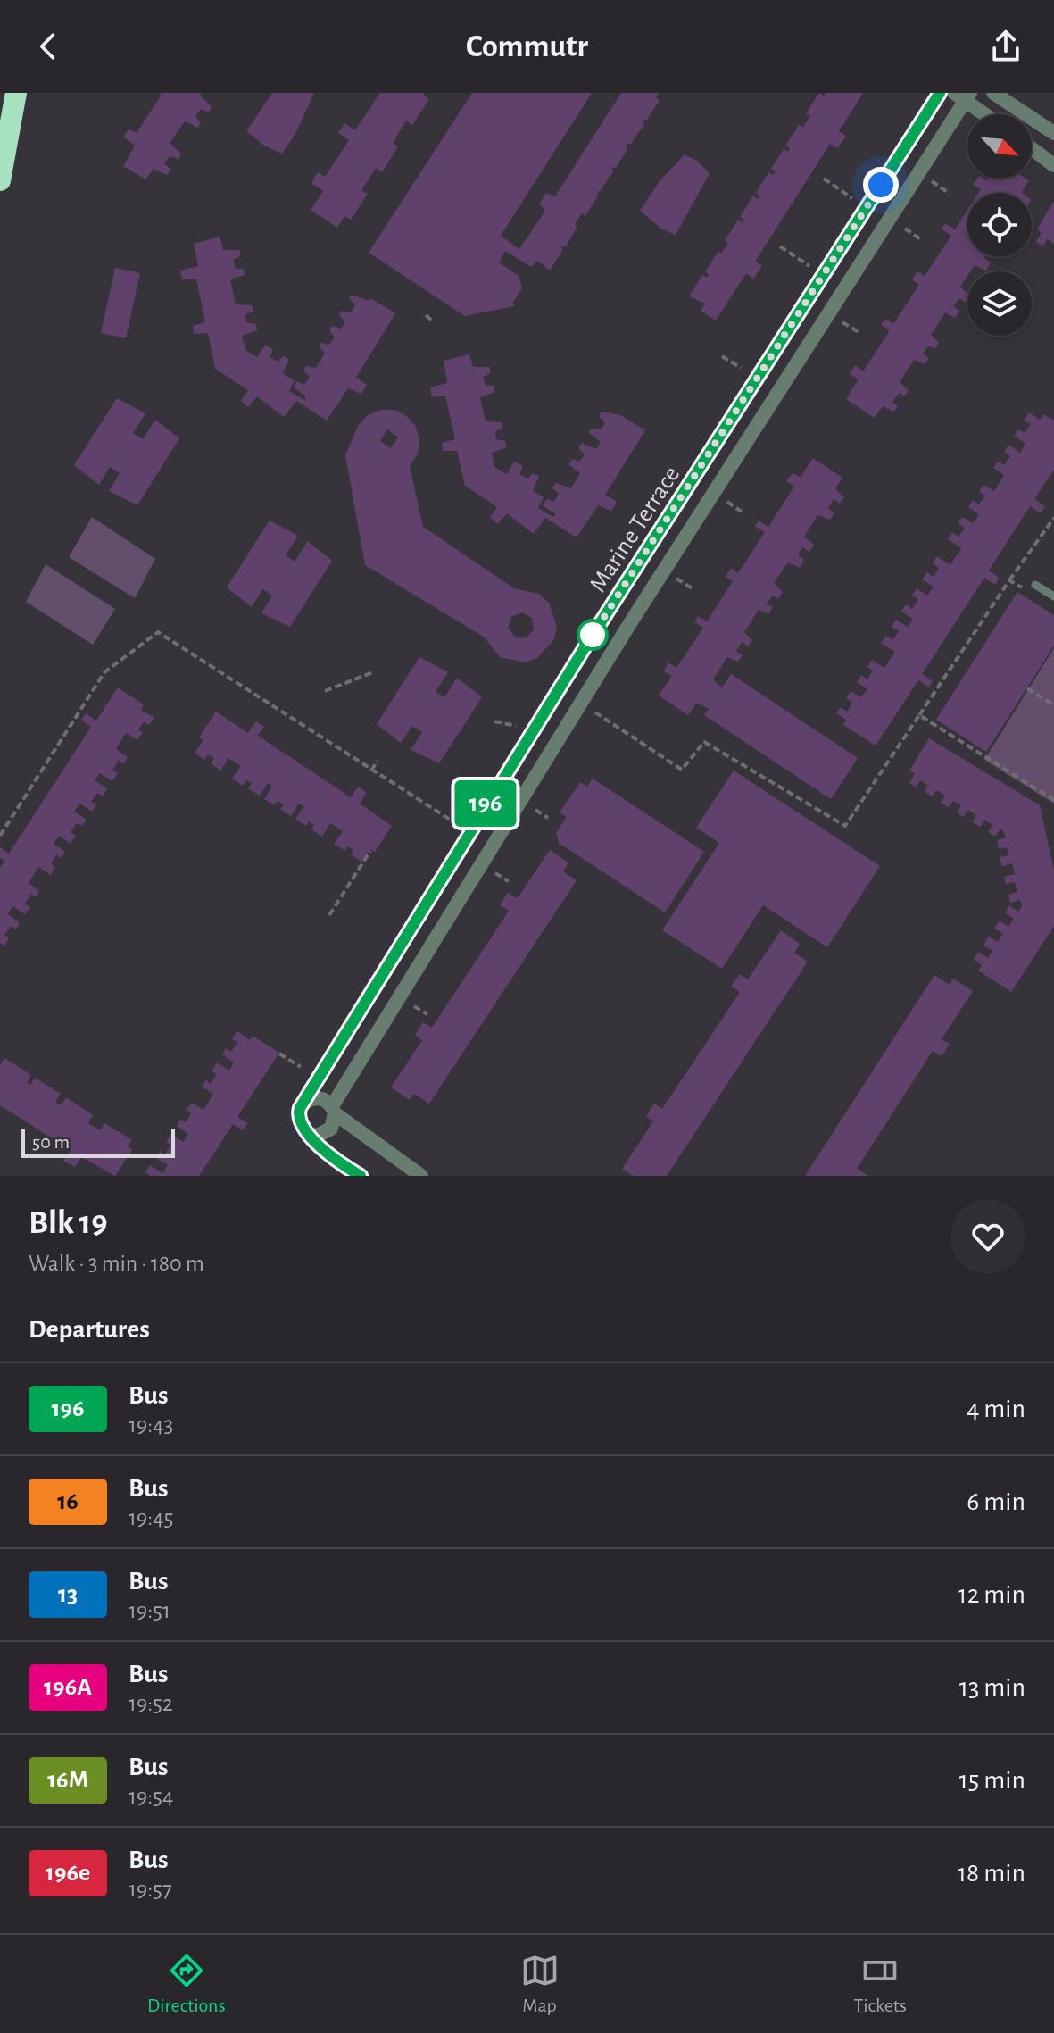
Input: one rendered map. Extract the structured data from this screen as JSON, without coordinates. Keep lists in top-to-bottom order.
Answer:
{
  "streets": {
    "street": ["Marine Terrace"]
  },
  "lines": ["bus line 196"],
  "scale_bar": "50 m",
  "north": "bottom right",
  "page": {
    "header": "Commutr",
    "on_map": "196",
    "scale": "50 m",
    "heading": [
      ["Blk 19", "Walk · 3 min · 180 m"],
      "Departures"
    ],
    "list": [
      {
        "mark": "196",
        "name": "Bus",
        "note": "19:43",
        "value": "4 min"
      },
      {
        "mark": "16",
        "name": "Bus",
        "note": "19:45",
        "value": "6 min"
      },
      {
        "mark": "13",
        "name": "Bus",
        "note": "19:51",
        "value": "12 min"
      },
      {
        "mark": "196A",
        "name": "Bus",
        "note": "19:52",
        "value": "13 min"
      },
      {
        "mark": "16M",
        "name": "Bus",
        "note": "19:54",
        "value": "15 min"
      },
      {
        "mark": "196e",
        "name": "Bus",
        "note": "19:57",
        "value": "18 min"
      }
    ],
    "tabs": ["Directions", "Map", "Tickets"]
  }
}
